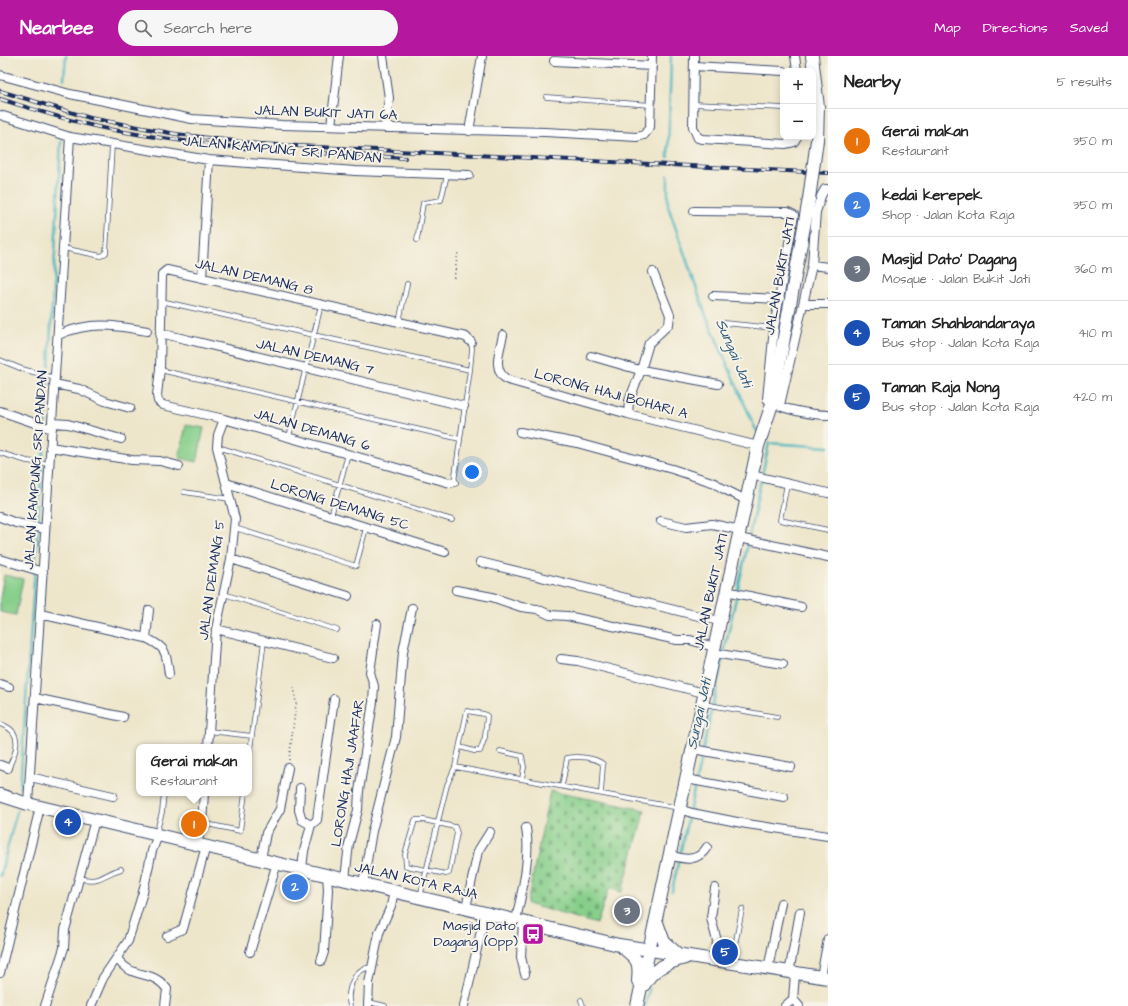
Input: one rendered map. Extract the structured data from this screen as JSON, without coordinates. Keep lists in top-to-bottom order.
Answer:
{
  "streets": {
    "main road": ["JALAN BUKIT JATI", "JALAN KOTA RAJA"],
    "street": [
      "JALAN BUKIT JATI 6A",
      "JALAN KAMPUNG SRI PANDAN",
      "JALAN DEMANG 8",
      "JALAN DEMANG 7",
      "LORONG HAJI BOHARI A",
      "JALAN DEMANG 6",
      "LORONG DEMANG 5C",
      "JALAN DEMANG 5",
      "LORONG HAJI JAAFAR"
    ]
  },
  "crossings": [
    ["JALAN KAMPUNG SRI PANDAN", "JALAN KOTA RAJA"],
    ["JALAN BUKIT JATI", "LORONG HAJI BOHARI A"],
    ["JALAN BUKIT JATI", "JALAN KOTA RAJA"],
    ["JALAN DEMANG 8", "JALAN DEMANG 7"],
    ["JALAN DEMANG 8", "JALAN DEMANG 6"],
    ["JALAN DEMANG 6", "JALAN DEMANG 5"],
    ["LORONG DEMANG 5C", "JALAN DEMANG 5"],
    ["LORONG HAJI JAAFAR", "JALAN KOTA RAJA"]
  ],
  "water": ["Sungai Jati"],
  "places": {
    "bus stop": ["Masjid Dato' Dagang (Opp)"]
  },
  "page": {
    "header": "Nearbee",
    "search": "Search here",
    "nav": ["Map", "Directions", "Saved"],
    "heading": ["Nearby", "5 results"],
    "map_buttons": ["+", "−"],
    "list": [
      {
        "mark": "1",
        "name": "Gerai makan",
        "note": "Restaurant",
        "value": "350 m"
      },
      {
        "mark": "2",
        "name": "kedai kerepek",
        "note": "Shop · Jalan Kota Raja",
        "value": "350 m"
      },
      {
        "mark": "3",
        "name": "Masjid Dato' Dagang",
        "note": "Mosque · Jalan Bukit Jati",
        "value": "360 m"
      },
      {
        "mark": "4",
        "name": "Taman Shahbandaraya",
        "note": "Bus stop · Jalan Kota Raja",
        "value": "410 m"
      },
      {
        "mark": "5",
        "name": "Taman Raja Nong",
        "note": "Bus stop · Jalan Kota Raja",
        "value": "420 m"
      }
    ],
    "popup": ["Gerai makan", "Restaurant"],
    "pins": [
      "4",
      "1",
      "2",
      "3",
      "5"
    ]
  }
}
